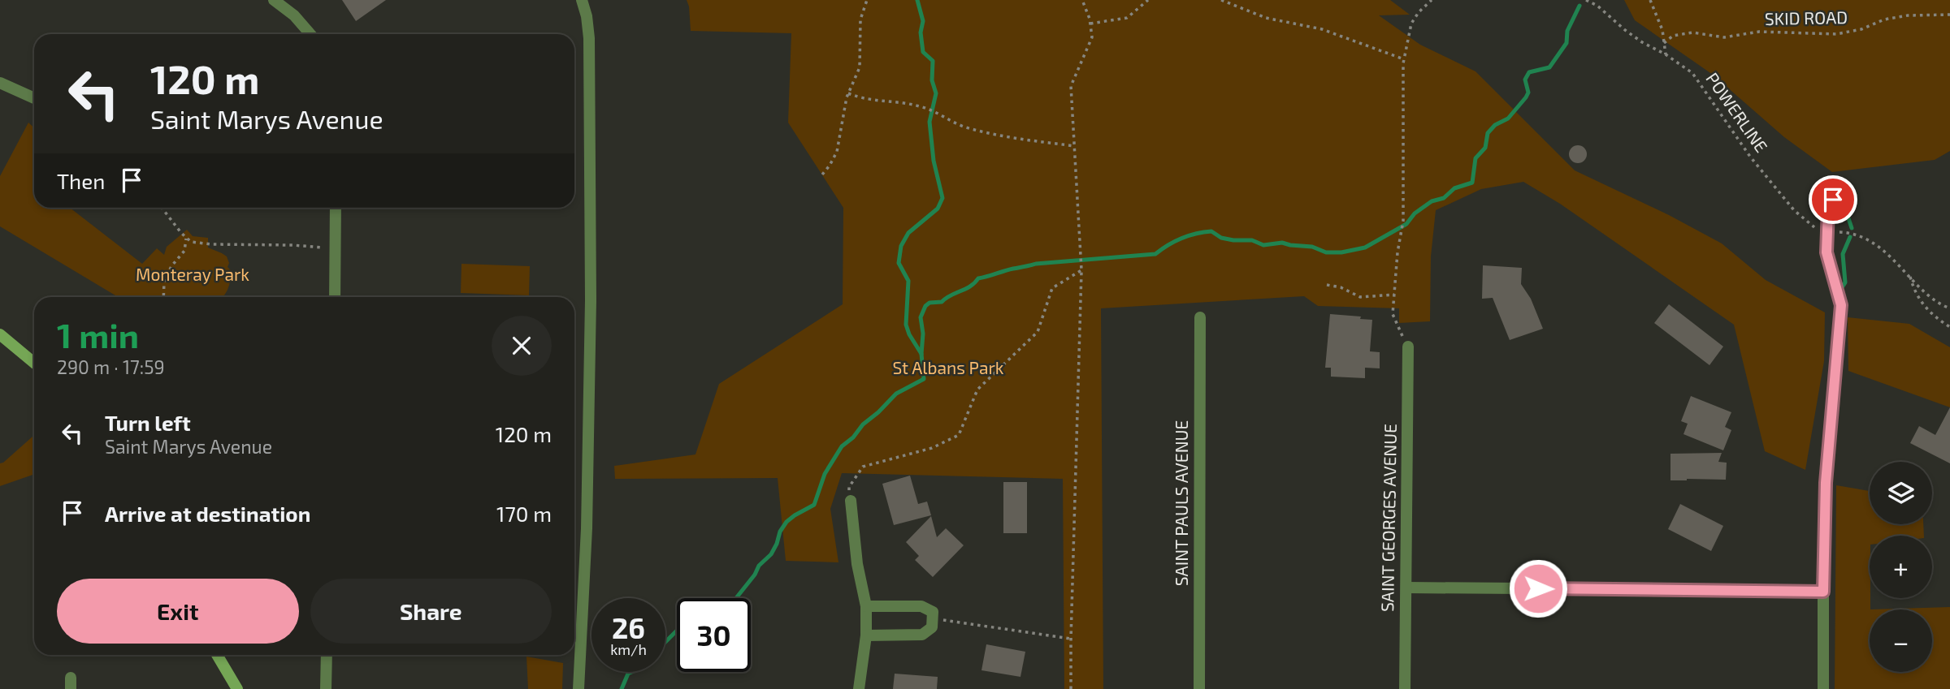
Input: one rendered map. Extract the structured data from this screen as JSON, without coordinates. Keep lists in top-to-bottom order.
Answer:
{
  "streets": {
    "street": ["SAINT PAULS AVENUE", "SAINT GEORGES AVENUE"],
    "path": ["SKID ROAD", "POWERLINE"]
  },
  "parks": ["Monteray Park", "St Albans Park"],
  "page": {
    "turn": ["120 m", "Saint Marys Avenue"],
    "then": "Then",
    "heading": ["1 min", "290 m · 17:59"],
    "list": [
      {
        "name": "Turn left",
        "note": "Saint Marys Avenue",
        "value": "120 m"
      },
      {
        "name": "Arrive at destination",
        "value": "170 m"
      }
    ],
    "map_buttons": ["+", "−"],
    "buttons": ["Exit", "Share"],
    "speed": "26 km/h",
    "limit": "30"
  }
}
